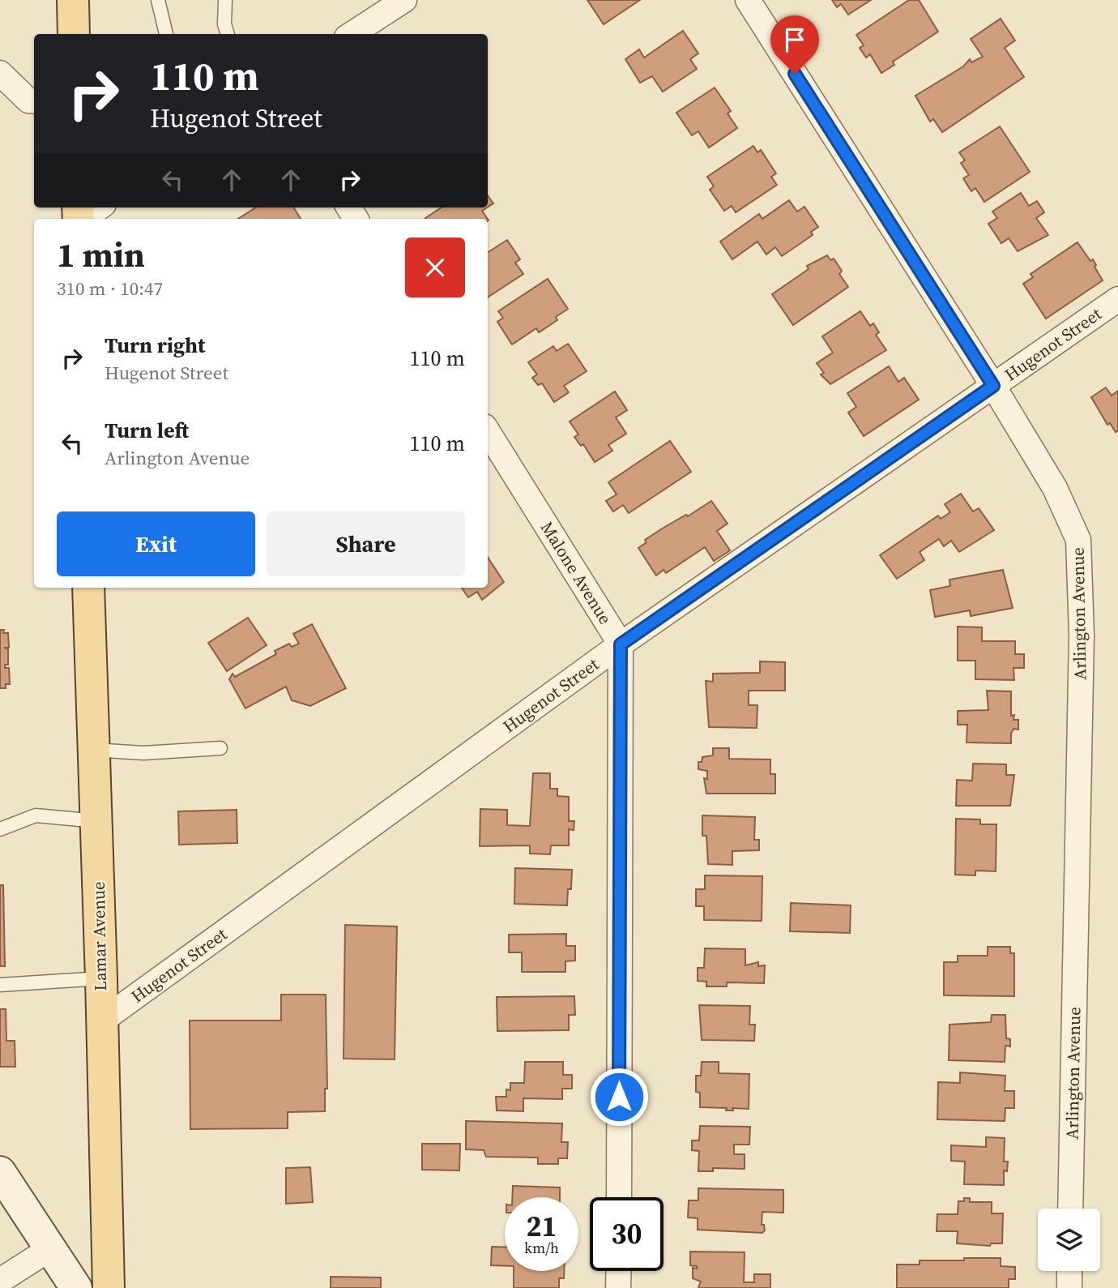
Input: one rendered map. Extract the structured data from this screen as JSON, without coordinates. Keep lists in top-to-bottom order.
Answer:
{
  "streets": {
    "main road": ["Lamar Avenue"],
    "street": ["Hugenot Street", "Malone Avenue", "Arlington Avenue"]
  },
  "crossings": [
    ["Hugenot Street", "Malone Avenue"],
    ["Hugenot Street", "Arlington Avenue"],
    ["Hugenot Street", "Lamar Avenue"]
  ],
  "page": {
    "turn": ["110 m", "Hugenot Street"],
    "heading": ["1 min", "310 m · 10:47"],
    "list": [
      {
        "name": "Turn right",
        "note": "Hugenot Street",
        "value": "110 m"
      },
      {
        "name": "Turn left",
        "note": "Arlington Avenue",
        "value": "110 m"
      }
    ],
    "buttons": ["Exit", "Share"],
    "speed": "21 km/h",
    "limit": "30"
  }
}
